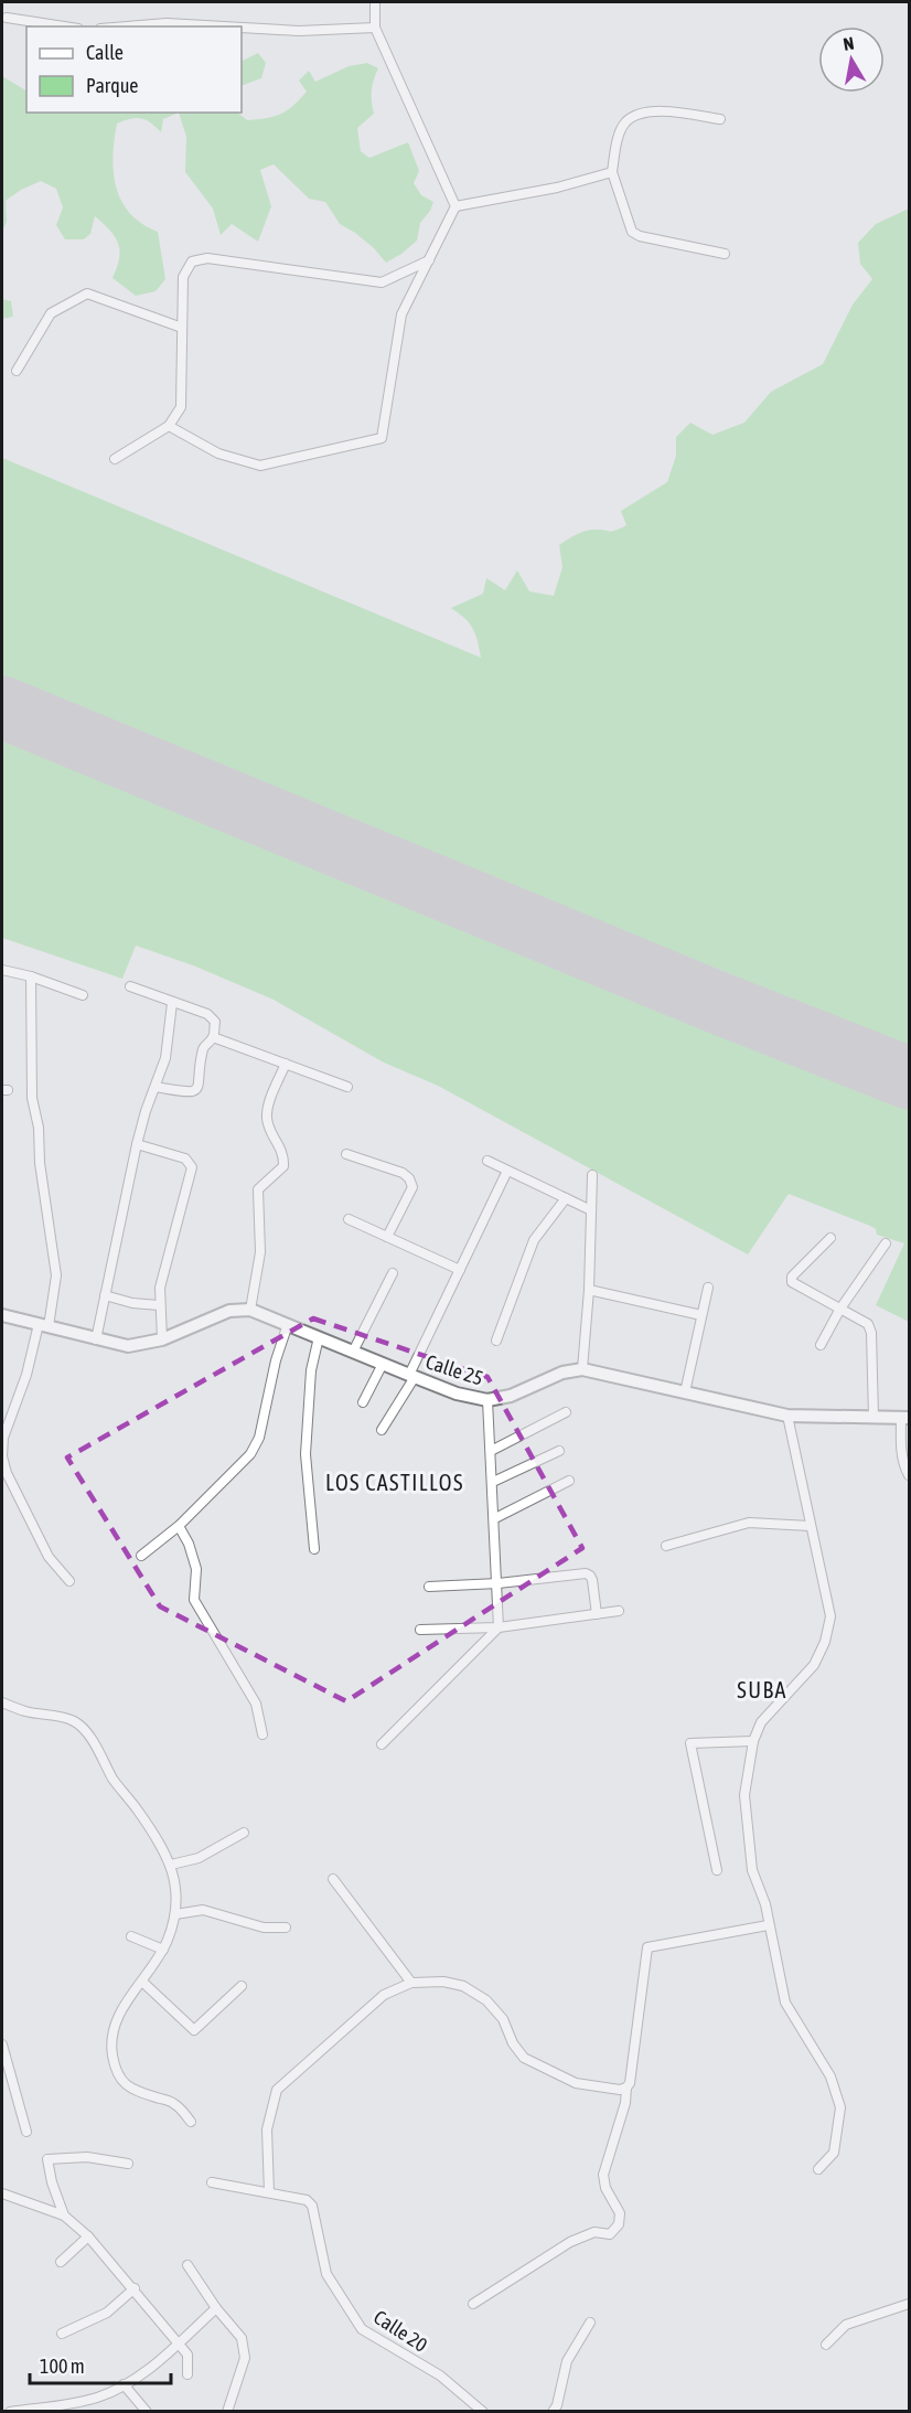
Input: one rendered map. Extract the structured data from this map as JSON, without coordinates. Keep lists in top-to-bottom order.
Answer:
{
  "streets": {
    "street": ["Calle 25", "Calle 20"]
  },
  "districts": ["LOS CASTILLOS", "SUBA"],
  "legend": ["Calle", "Parque"],
  "scale_bar": "100 m",
  "north": "top"
}
